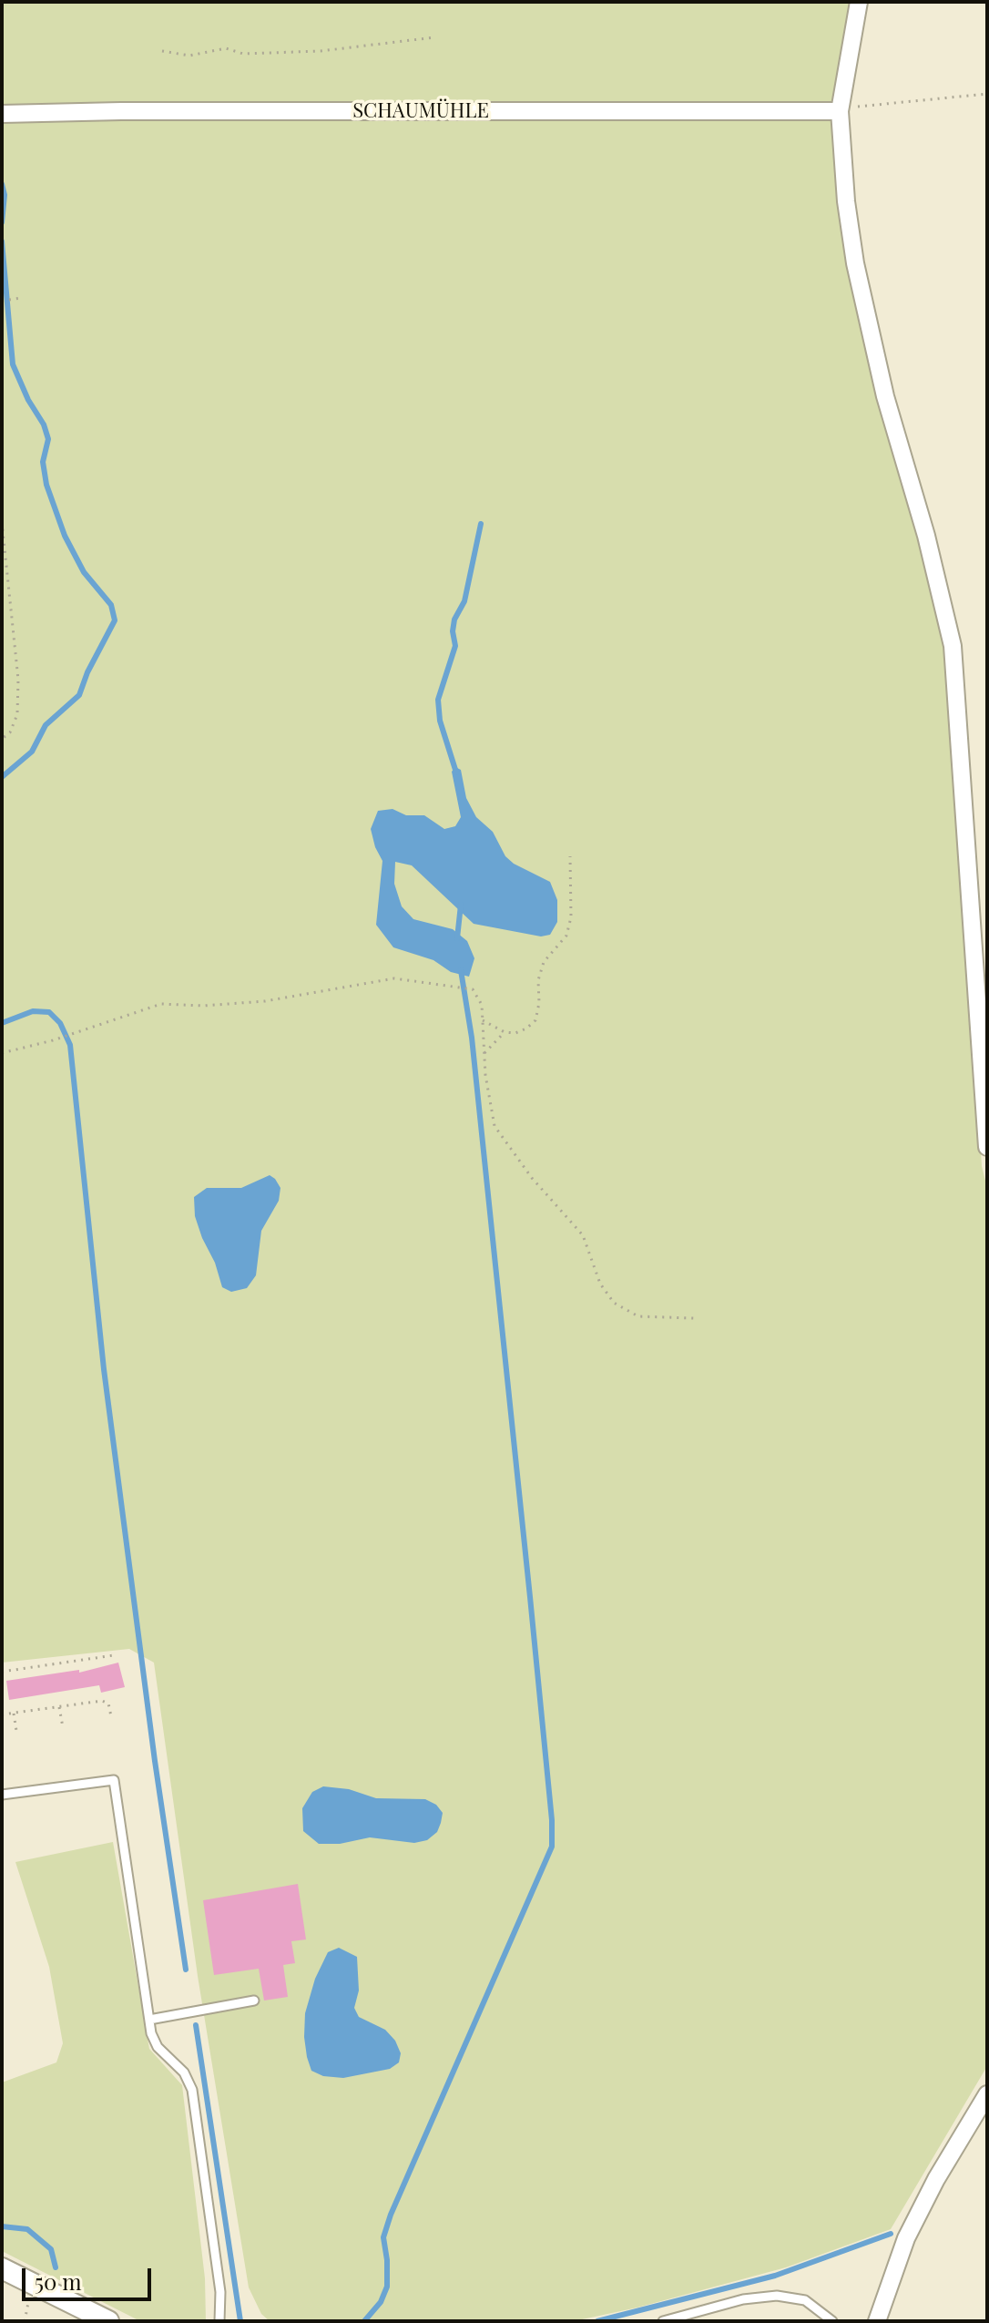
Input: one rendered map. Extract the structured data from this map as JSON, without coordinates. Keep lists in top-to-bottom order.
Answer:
{
  "streets": {
    "street": ["SCHAUMÜHLE"]
  },
  "scale_bar": "50 m"
}
